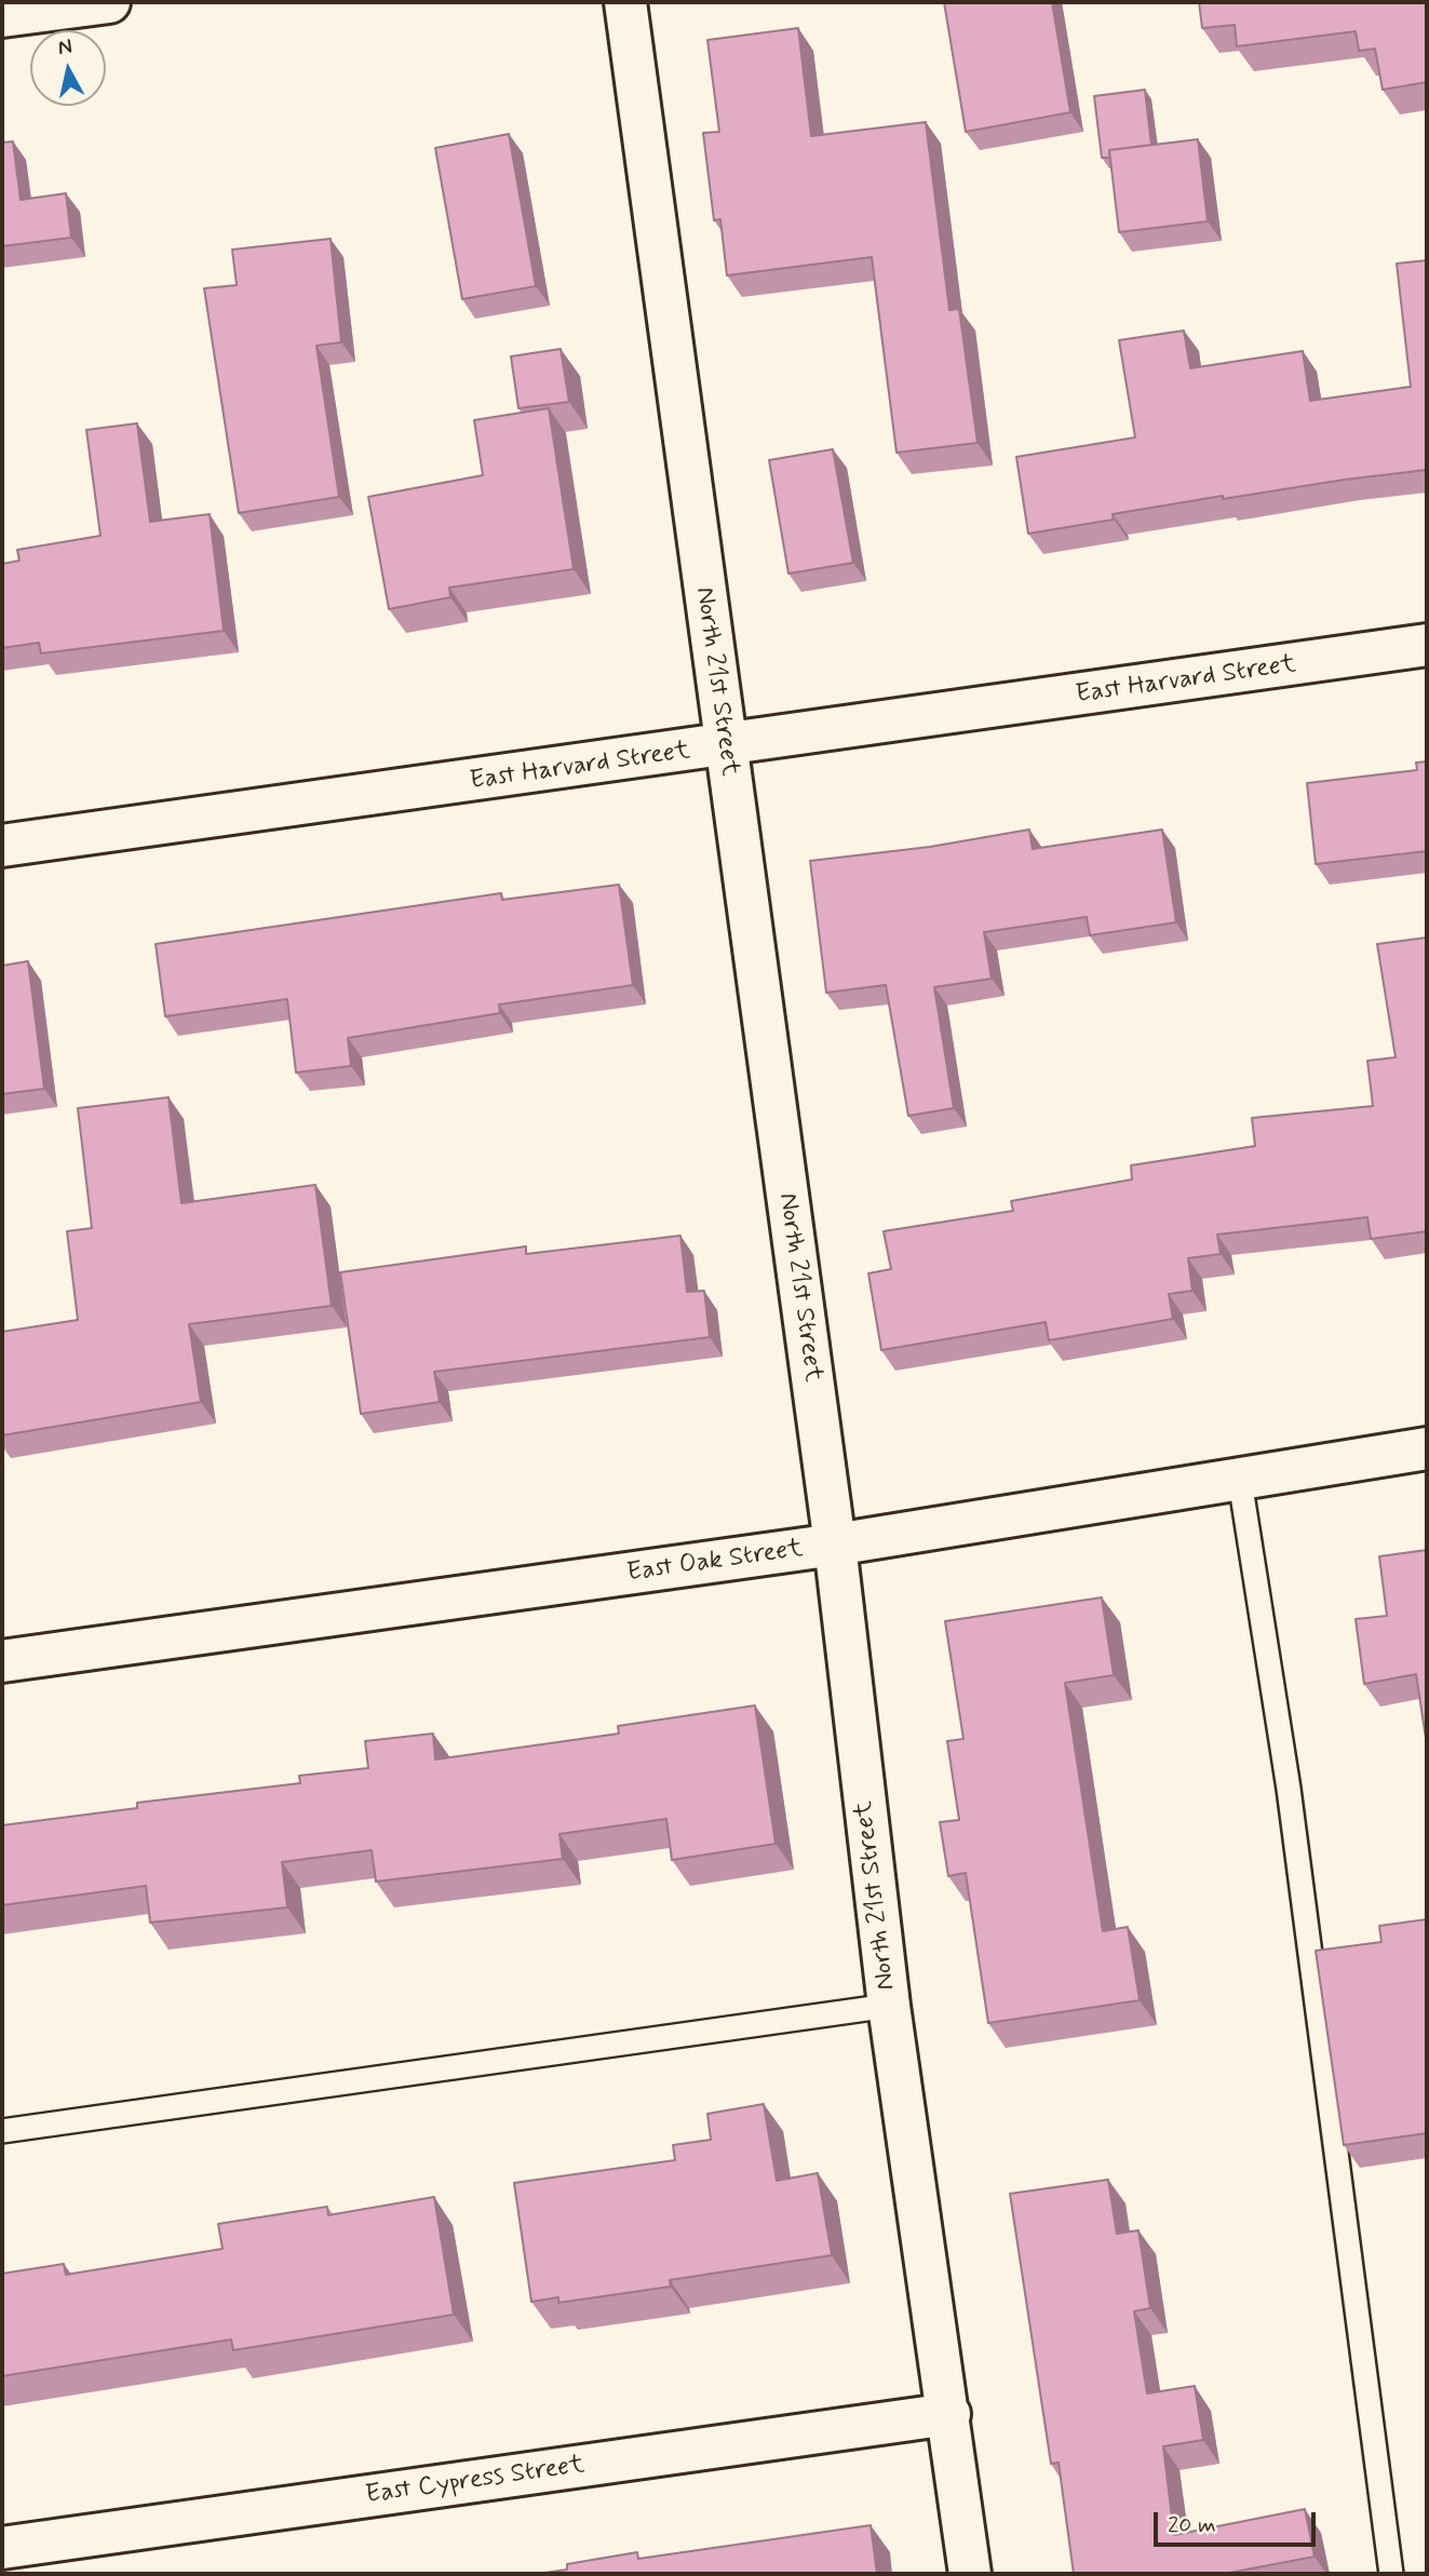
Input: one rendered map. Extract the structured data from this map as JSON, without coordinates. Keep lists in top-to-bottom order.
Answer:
{
  "streets": {
    "street": [
      "East Harvard Street",
      "North 21st Street",
      "East Oak Street",
      "East Cypress Street"
    ]
  },
  "crossings": [
    ["East Harvard Street", "North 21st Street"],
    ["North 21st Street", "East Oak Street"],
    ["North 21st Street", "East Cypress Street"]
  ],
  "scale_bar": "20 m",
  "north": "top"
}
